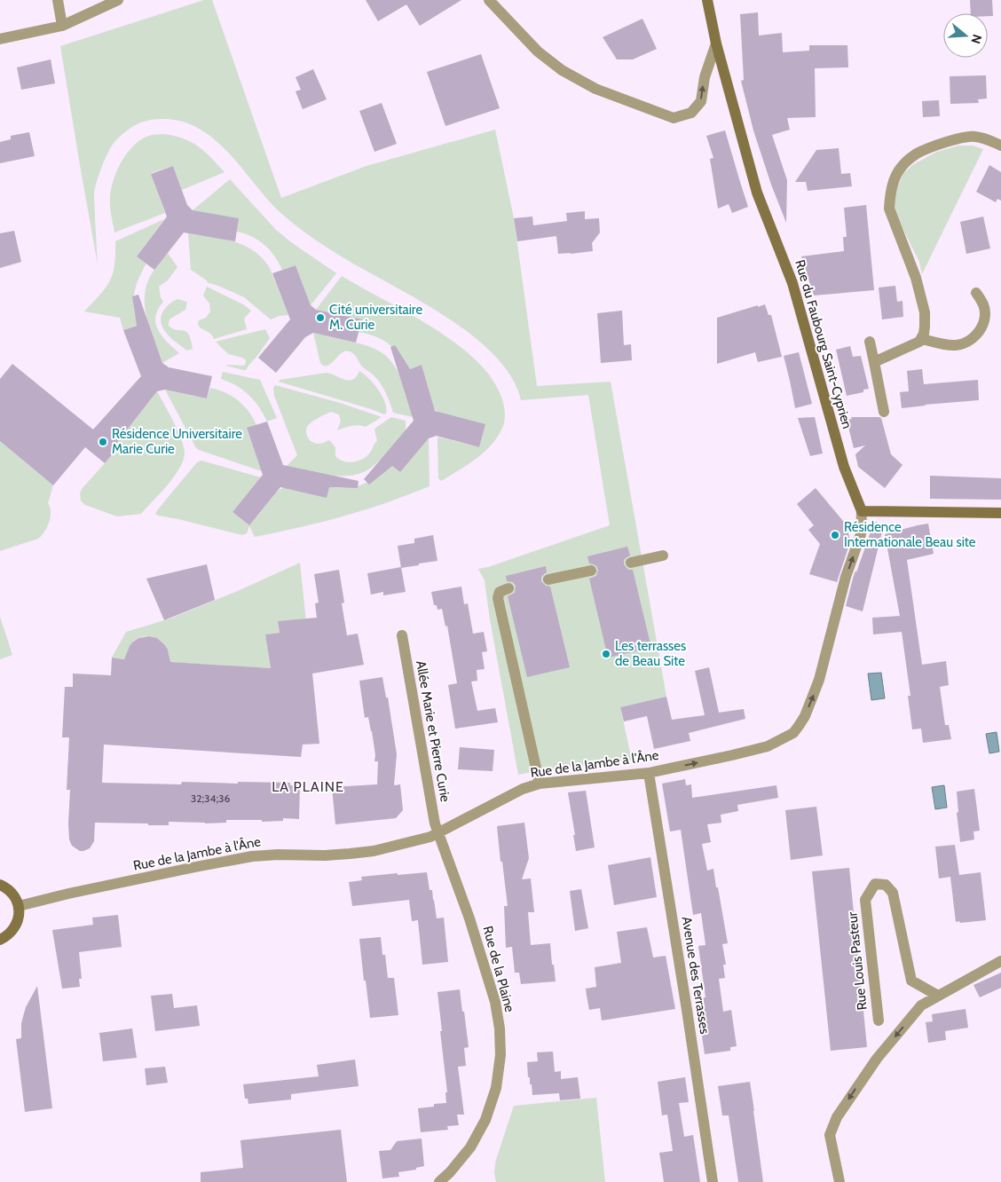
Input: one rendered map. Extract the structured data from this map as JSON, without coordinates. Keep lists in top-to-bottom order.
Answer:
{
  "streets": {
    "street": [
      "Rue du Faubourg Saint-Cyprien",
      "Allée Marie et Pierre Curie",
      "Rue de la Jambe à l'Âne",
      "Rue Louis Pasteur",
      "Rue de la Plaine",
      "Avenue des Terrasses"
    ]
  },
  "crossings": [
    ["Rue du Faubourg Saint-Cyprien", "Rue de la Jambe à l'Âne"],
    ["Allée Marie et Pierre Curie", "Rue de la Jambe à l'Âne"],
    ["Allée Marie et Pierre Curie", "Rue de la Plaine"],
    ["Rue de la Jambe à l'Âne", "Rue de la Plaine"],
    ["Rue de la Jambe à l'Âne", "Avenue des Terrasses"]
  ],
  "districts": ["LA PLAINE"],
  "places": [
    "Cité universitaire M. Curie",
    "Résidence Universitaire Marie Curie",
    "Résidence Internationale Beau site",
    "Les terrasses de Beau Site"
  ],
  "house_numbers": ["32;34;36"],
  "north": "right"
}
